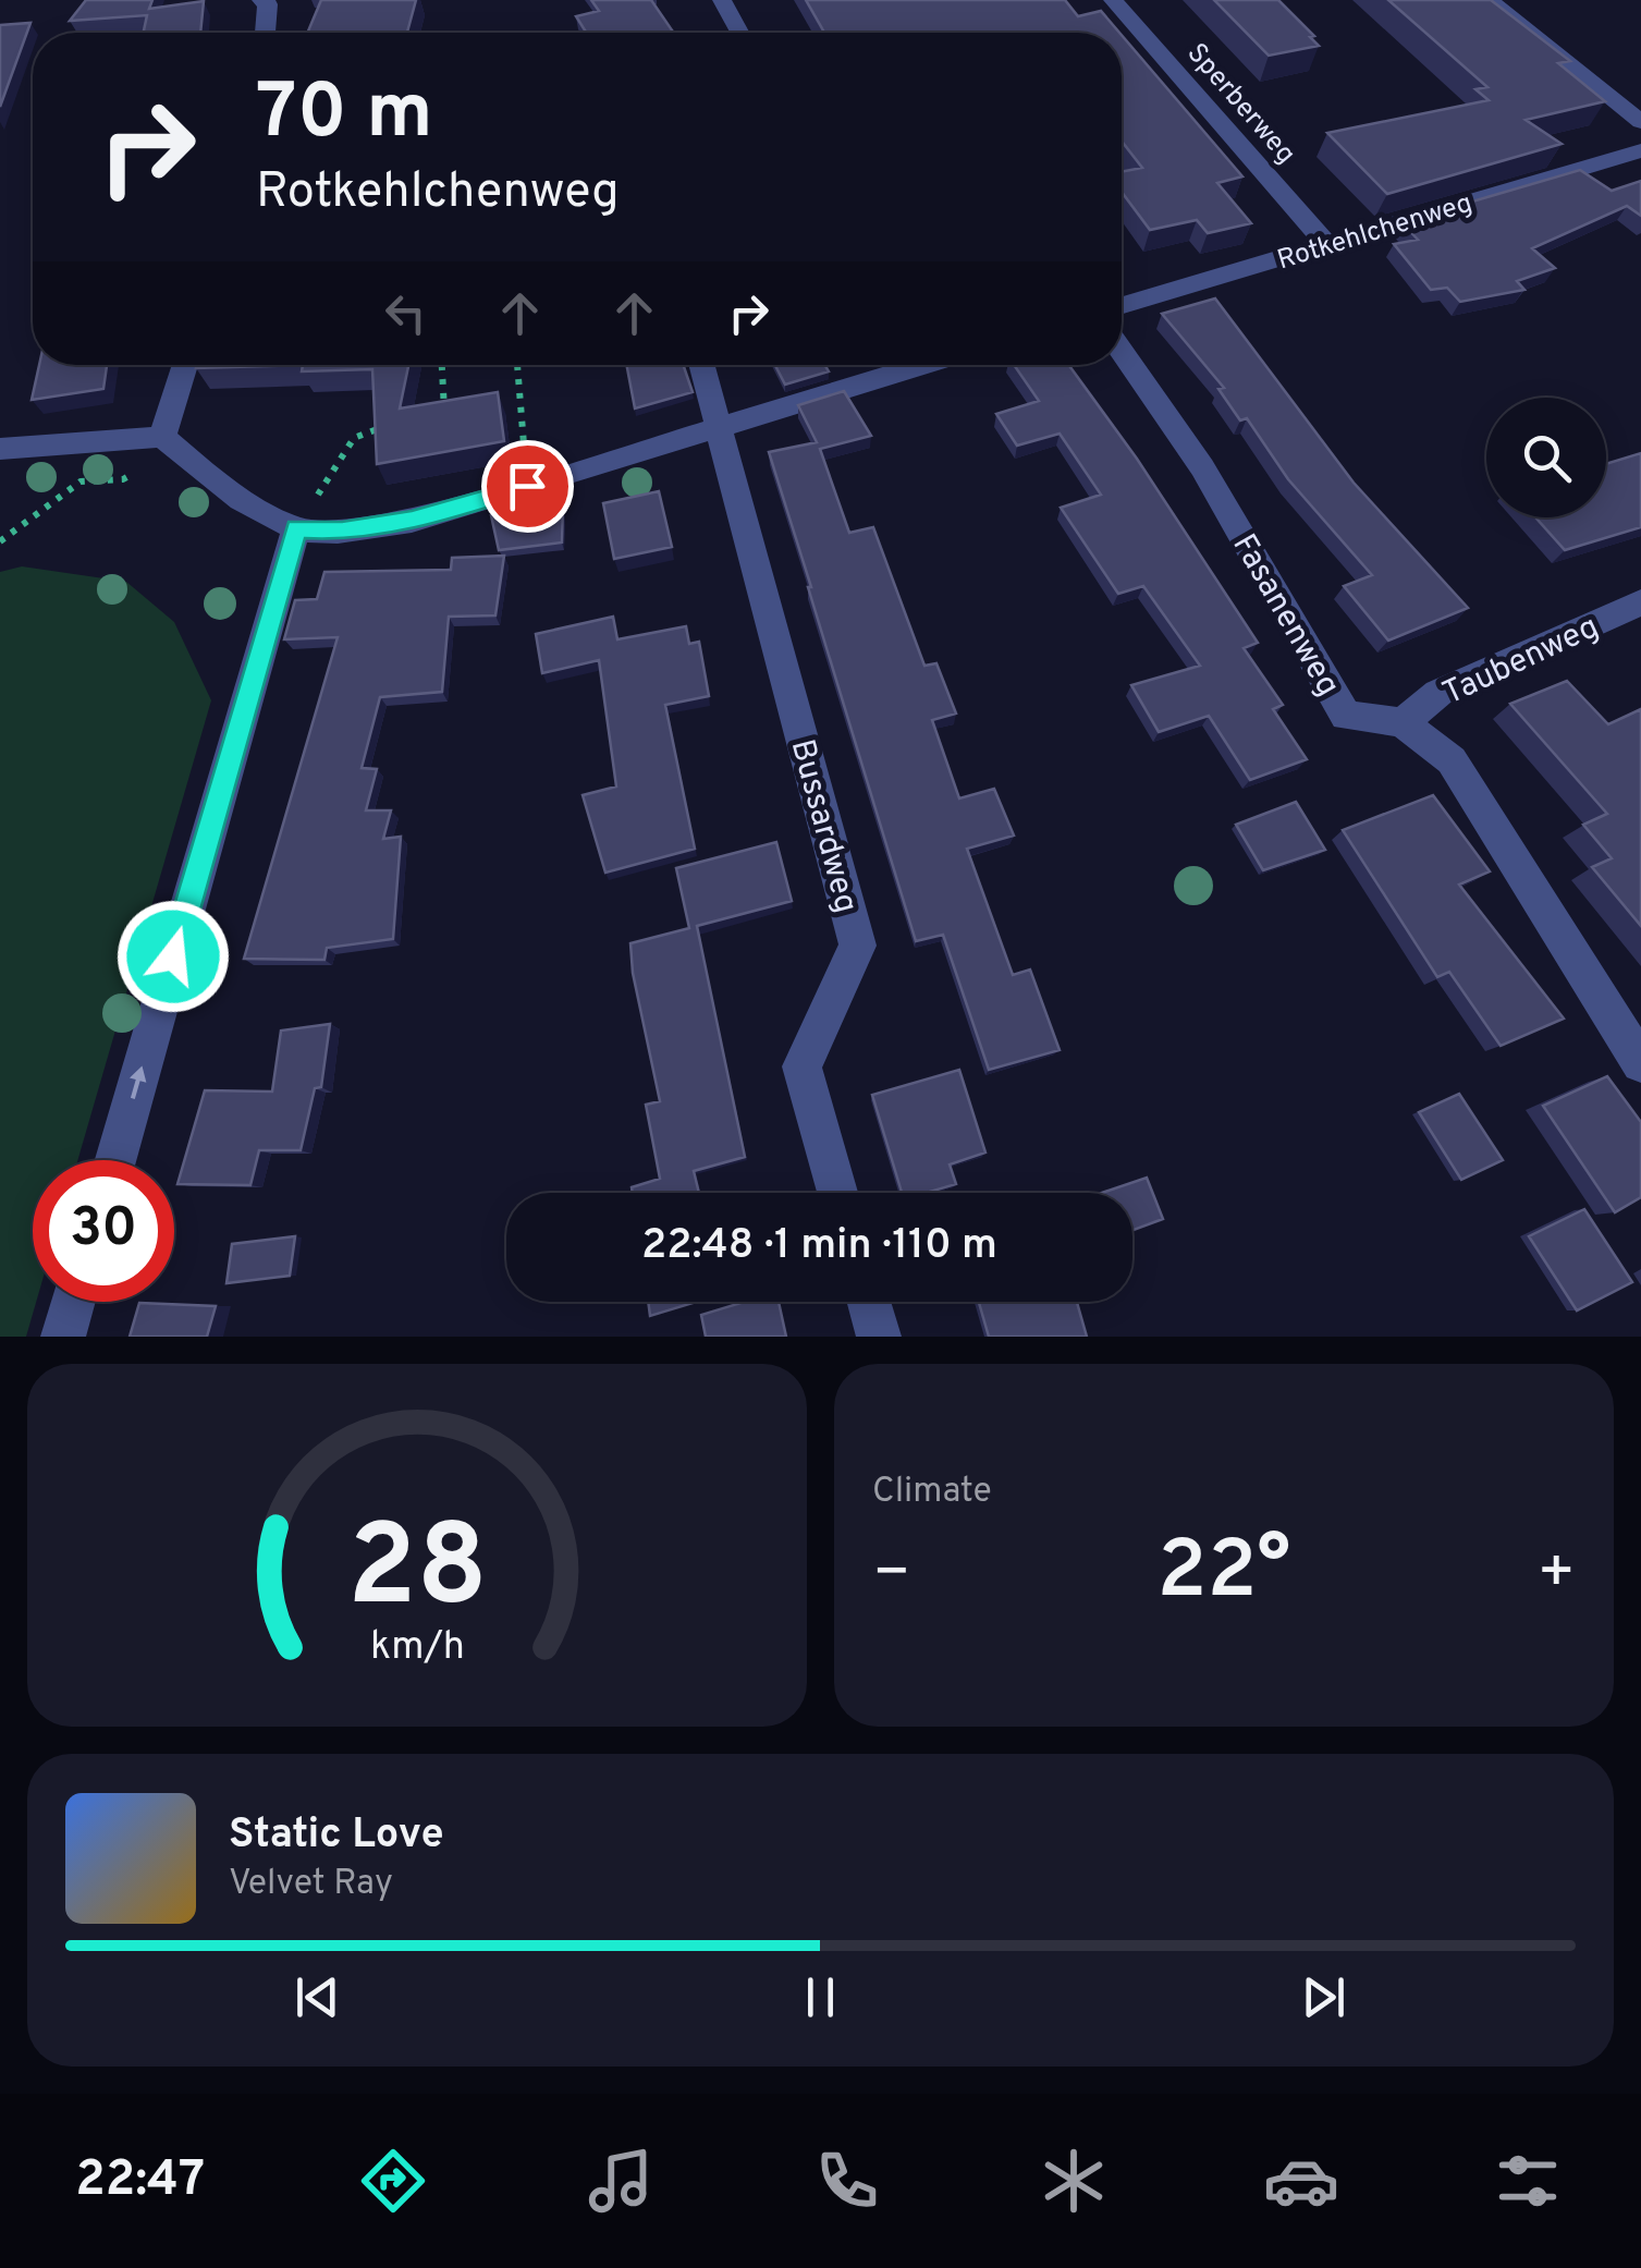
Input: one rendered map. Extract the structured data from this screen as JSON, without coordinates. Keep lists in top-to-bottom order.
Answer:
{
  "streets": {
    "street": [
      "Sperberweg",
      "Rotkehlchenweg",
      "Fasanenweg",
      "Taubenweg",
      "Bussardweg"
    ]
  },
  "crossings": [
    ["Sperberweg", "Rotkehlchenweg"],
    ["Fasanenweg", "Taubenweg"]
  ],
  "page": {
    "turn": ["70 m", "Rotkehlchenweg"],
    "limit": "30",
    "trip": "22:48 · 1 min · 110 m",
    "tile": "Climate",
    "heat": ["−", "22°", "+"],
    "song": ["Static Love", "Velvet Ray"],
    "tabs": "22:47",
    "gauge": ["28", "km/h"]
  }
}
